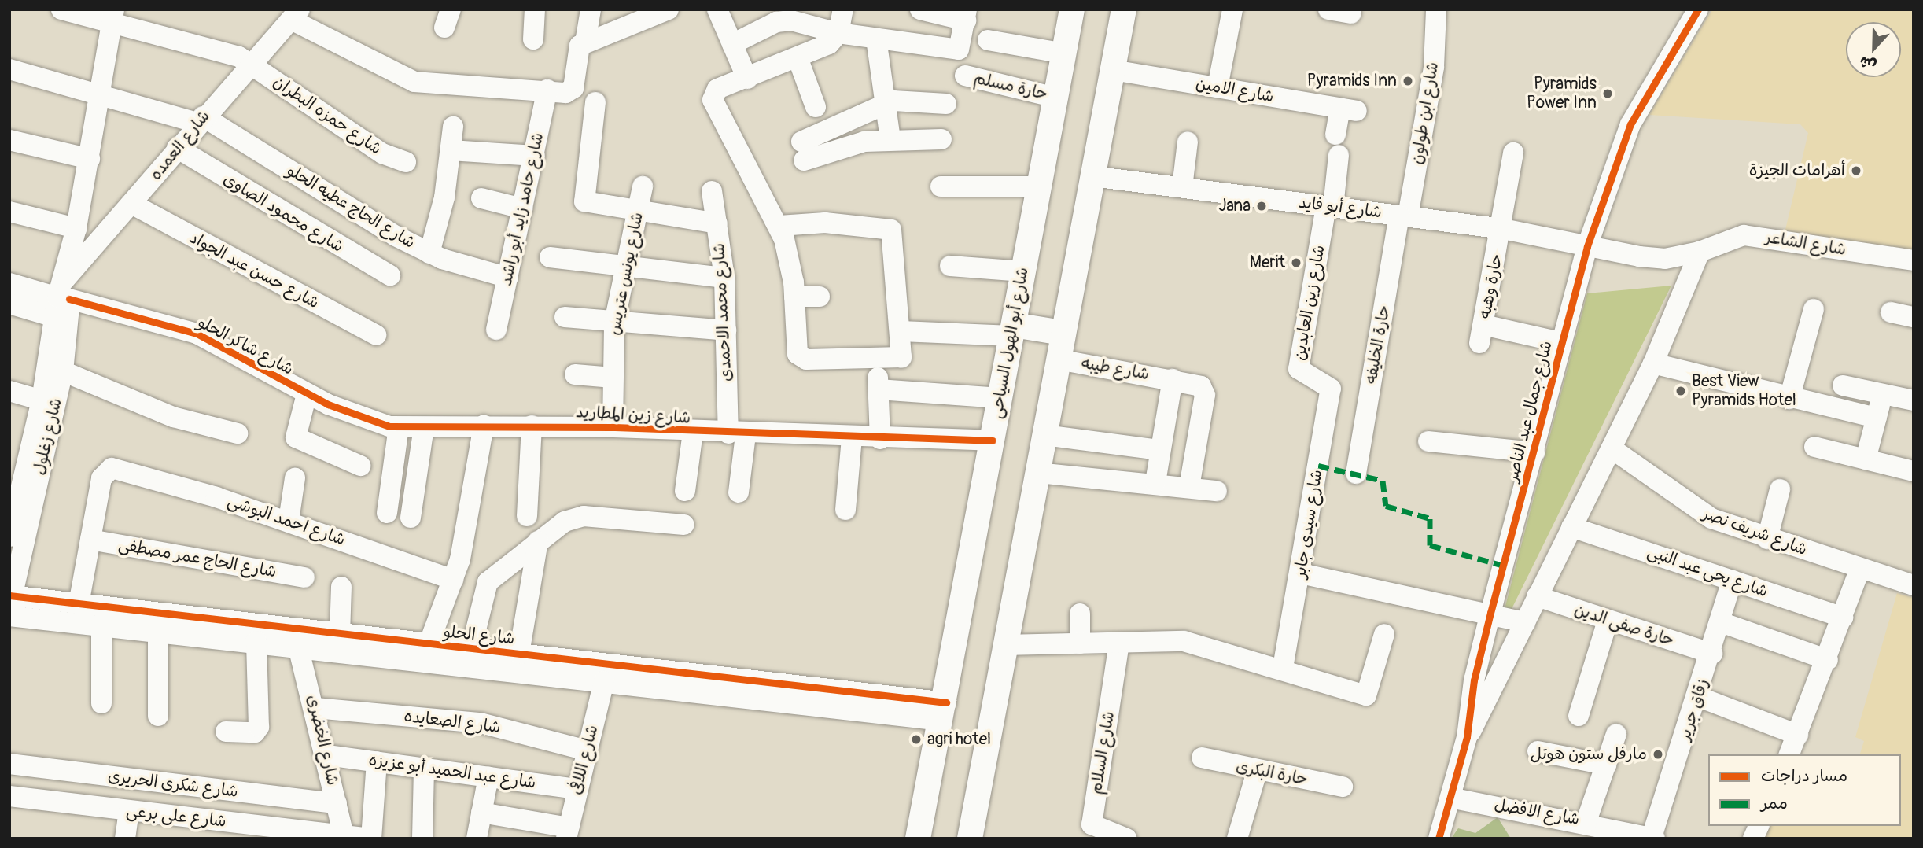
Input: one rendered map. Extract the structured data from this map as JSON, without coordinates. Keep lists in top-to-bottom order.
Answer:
{
  "streets": {
    "main road": ["شارع أبو الهول السياحى"],
    "street": [
      "حارة مسلم",
      "شارع الامين",
      "شارع ابن طولون",
      "شارع حمزه البطران",
      "شارع العمده",
      "شارع الحاج عطيه الحلو",
      "شارع أبو فايد",
      "شارع حامد زايد أبو راشد",
      "شارع محمود الصاوى",
      "شارع الشاعر",
      "شارع حسن عبد الجواد",
      "شارع يونس عتريس",
      "حارة وهبه",
      "شارع زين العابدين",
      "شارع محمد الاحمدى",
      "حارة الخليفه",
      "شارع شاكر الحلو",
      "شارع طيبه",
      "شارع جمال عبد الناصر",
      "شارع زين المطاريد",
      "شارع زغلول",
      "شارع احمد البوشى",
      "شارع سيدى جابر",
      "شارع شريف نصر",
      "شارع الحاج عمر مصطفى",
      "شارع يحى عبد النبى",
      "حارة صفى الدين",
      "شارع الحلو",
      "زقاق جرير",
      "شارع الصعايده",
      "شارع الخضرى",
      "شارع السلام",
      "شارع اللافى",
      "شارع عبد الحميد أبو عزيزه",
      "حارة البكرى",
      "شارع شكرى الحريرى",
      "شارع الافضل",
      "شارع على برعى"
    ]
  },
  "crossings": [
    ["حارة مسلم", "شارع أبو الهول السياحى"],
    ["شارع الامين", "شارع أبو فايد"],
    ["شارع الامين", "شارع زين العابدين"],
    ["شارع ابن طولون", "شارع أبو فايد"],
    ["شارع ابن طولون", "حارة الخليفه"],
    ["شارع حمزه البطران", "شارع العمده"],
    ["شارع حمزه البطران", "شارع زغلول"],
    ["شارع العمده", "شارع الحاج عطيه الحلو"],
    ["شارع العمده", "شارع محمود الصاوى"],
    ["شارع العمده", "شارع حسن عبد الجواد"],
    ["شارع العمده", "شارع شاكر الحلو"],
    ["شارع العمده", "شارع زغلول"],
    ["شارع الحاج عطيه الحلو", "شارع حامد زايد أبو راشد"],
    ["شارع الحاج عطيه الحلو", "شارع زغلول"],
    ["شارع أبو فايد", "شارع الشاعر"],
    ["شارع أبو فايد", "حارة وهبه"],
    ["شارع أبو فايد", "شارع زين العابدين"],
    ["شارع أبو فايد", "حارة الخليفه"],
    ["شارع أبو فايد", "شارع جمال عبد الناصر"],
    ["شارع الشاعر", "شارع جمال عبد الناصر"],
    ["شارع يونس عتريس", "شارع زين المطاريد"],
    ["حارة وهبه", "شارع جمال عبد الناصر"],
    ["شارع زين العابدين", "شارع سيدى جابر"],
    ["شارع محمد الاحمدى", "شارع زين المطاريد"],
    ["شارع أبو الهول السياحى", "شارع زين المطاريد"],
    ["شارع أبو الهول السياحى", "شارع الحلو"],
    ["شارع شاكر الحلو", "شارع زين المطاريد"],
    ["شارع شاكر الحلو", "شارع زغلول"],
    ["شارع جمال عبد الناصر", "شارع شريف نصر"],
    ["شارع جمال عبد الناصر", "شارع يحى عبد النبى"],
    ["شارع جمال عبد الناصر", "حارة صفى الدين"],
    ["شارع جمال عبد الناصر", "شارع الافضل"],
    ["شارع زغلول", "شارع الحلو"],
    ["شارع احمد البوشى", "شارع الحاج عمر مصطفى"],
    ["شارع يحى عبد النبى", "زقاق جرير"],
    ["حارة صفى الدين", "زقاق جرير"],
    ["شارع الحلو", "شارع الخضرى"],
    ["شارع الحلو", "شارع اللافى"],
    ["زقاق جرير", "شارع الافضل"],
    ["شارع الصعايده", "شارع الخضرى"],
    ["شارع الصعايده", "شارع اللافى"],
    ["شارع الخضرى", "شارع عبد الحميد أبو عزيزه"],
    ["شارع الخضرى", "شارع شكرى الحريرى"],
    ["شارع الخضرى", "شارع على برعى"],
    ["شارع اللافى", "شارع عبد الحميد أبو عزيزه"]
  ],
  "places": [
    "Pyramids Inn",
    "Pyramids Power Inn",
    "أهرامات الجيزة",
    "Jana",
    "Merit",
    "Best View Pyramids Hotel",
    "agri hotel",
    "مارفل ستون هوتل"
  ],
  "legend": ["مسار دراجات", "ممر"],
  "north": "bottom"
}
